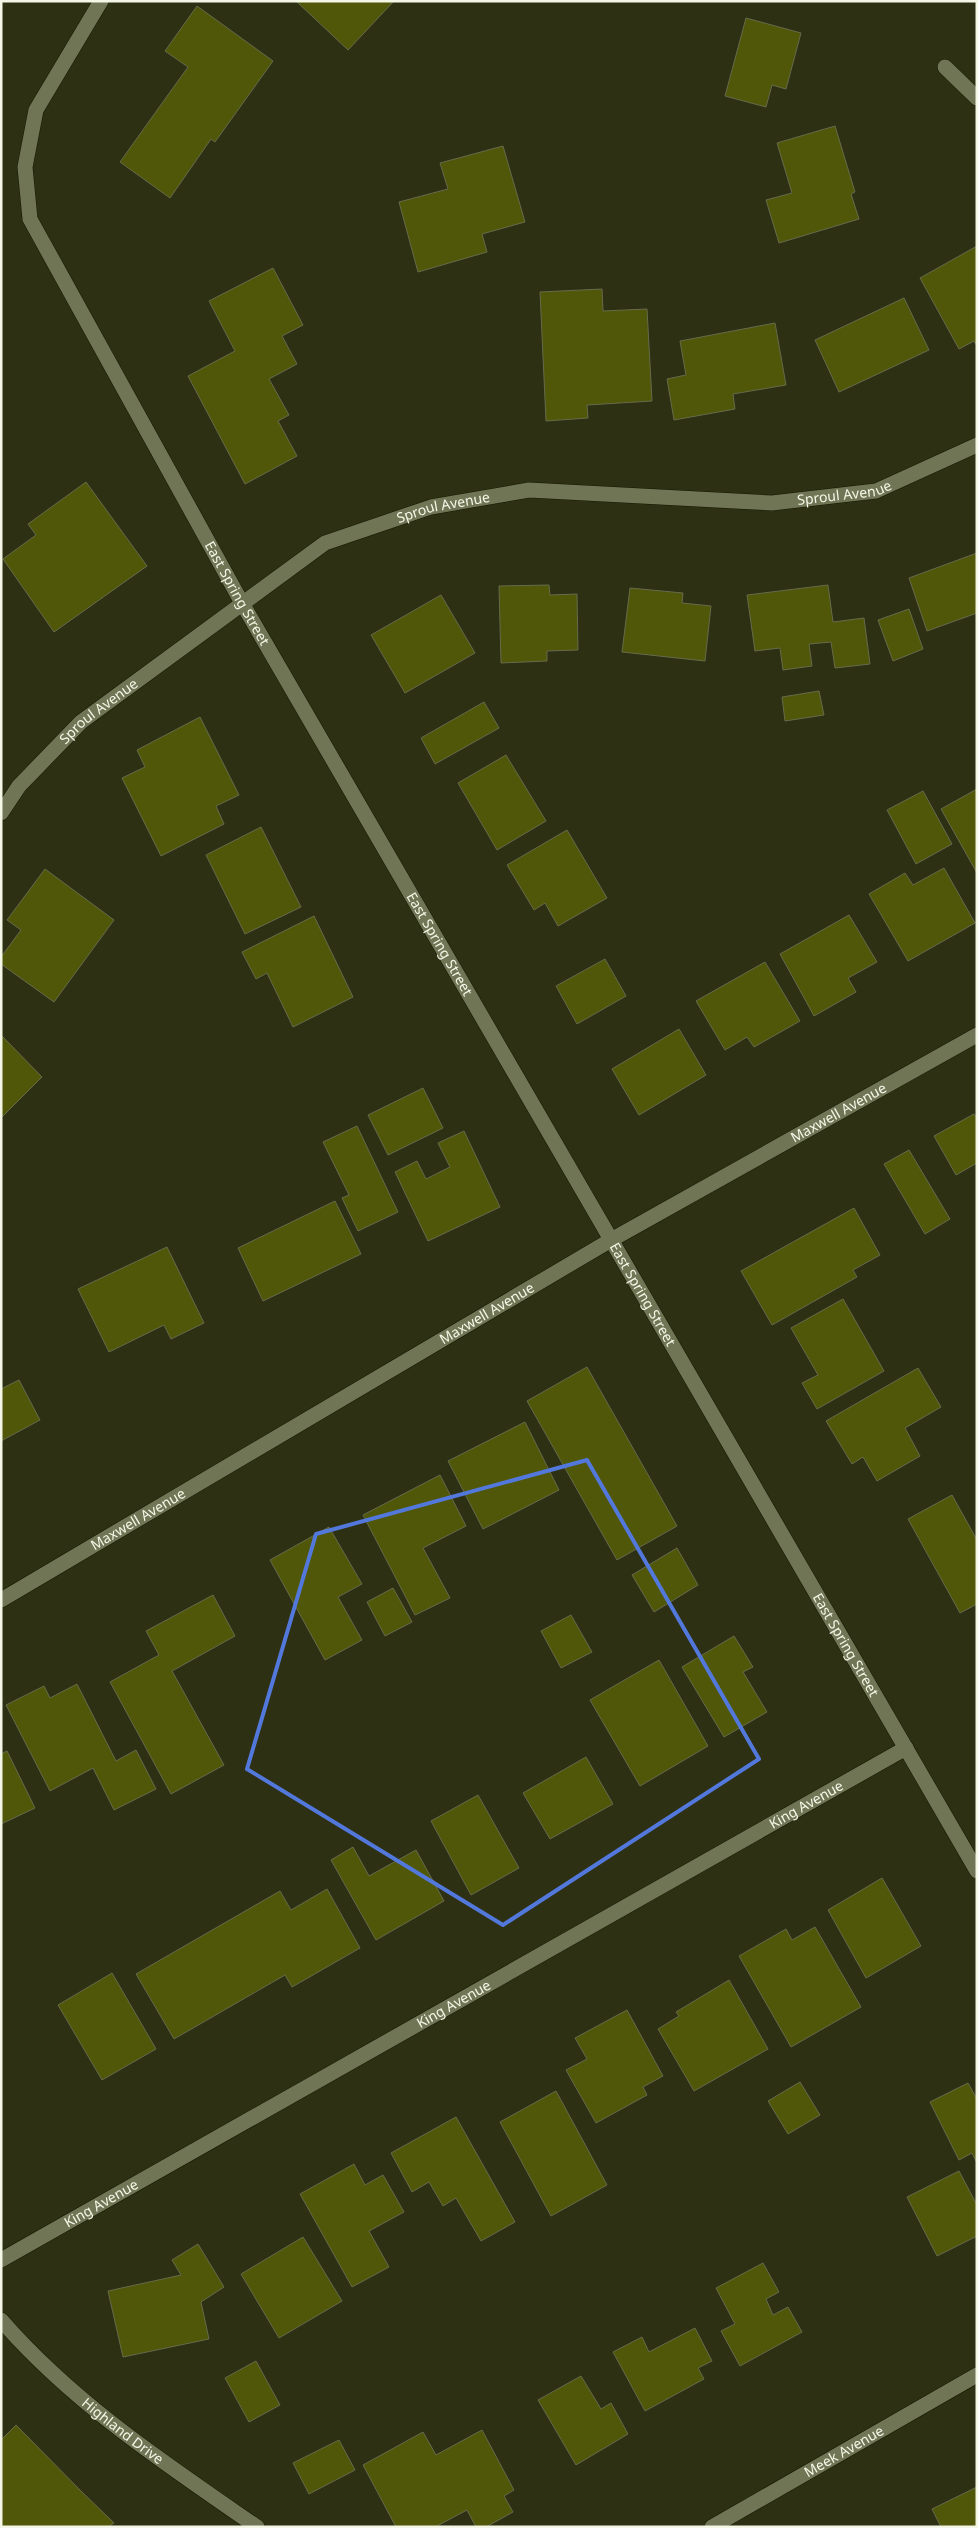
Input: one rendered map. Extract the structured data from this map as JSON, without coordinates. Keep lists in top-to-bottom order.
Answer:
{
  "streets": {
    "street": [
      "Sproul Avenue",
      "East Spring Street",
      "Maxwell Avenue",
      "King Avenue",
      "Highland Drive",
      "Meek Avenue"
    ]
  },
  "crossings": [
    ["Sproul Avenue", "East Spring Street"],
    ["East Spring Street", "Maxwell Avenue"],
    ["East Spring Street", "King Avenue"]
  ]
}
